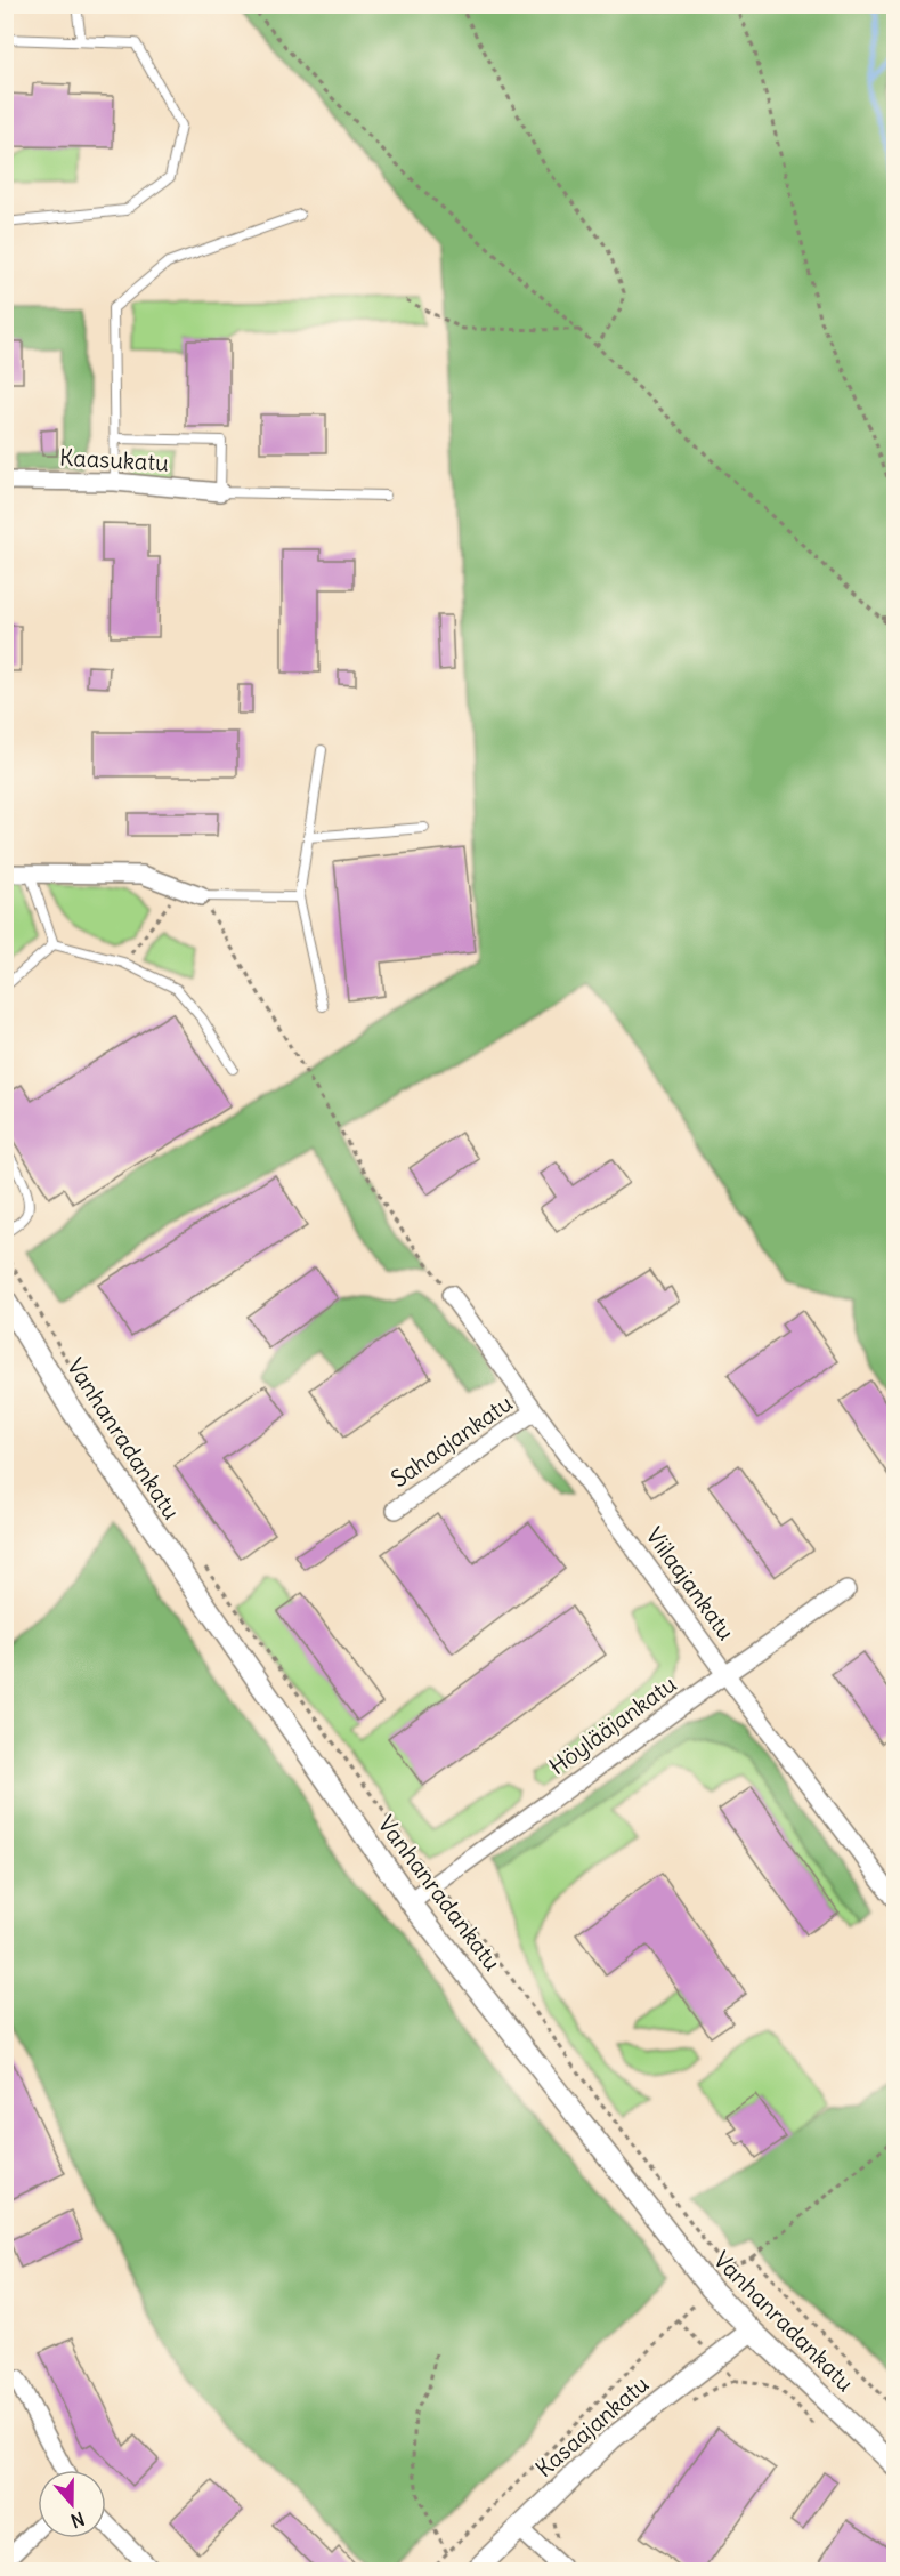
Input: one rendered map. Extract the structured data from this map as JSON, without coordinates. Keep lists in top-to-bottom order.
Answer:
{
  "streets": {
    "street": [
      "Kaasukatu",
      "Vanhanradankatu",
      "Sahaajankatu",
      "Viilaajankatu",
      "Höylääjankatu",
      "Kasaajankatu"
    ]
  },
  "crossings": [
    ["Vanhanradankatu", "Höylääjankatu"],
    ["Vanhanradankatu", "Kasaajankatu"],
    ["Sahaajankatu", "Viilaajankatu"],
    ["Viilaajankatu", "Höylääjankatu"]
  ],
  "north": "bottom"
}
